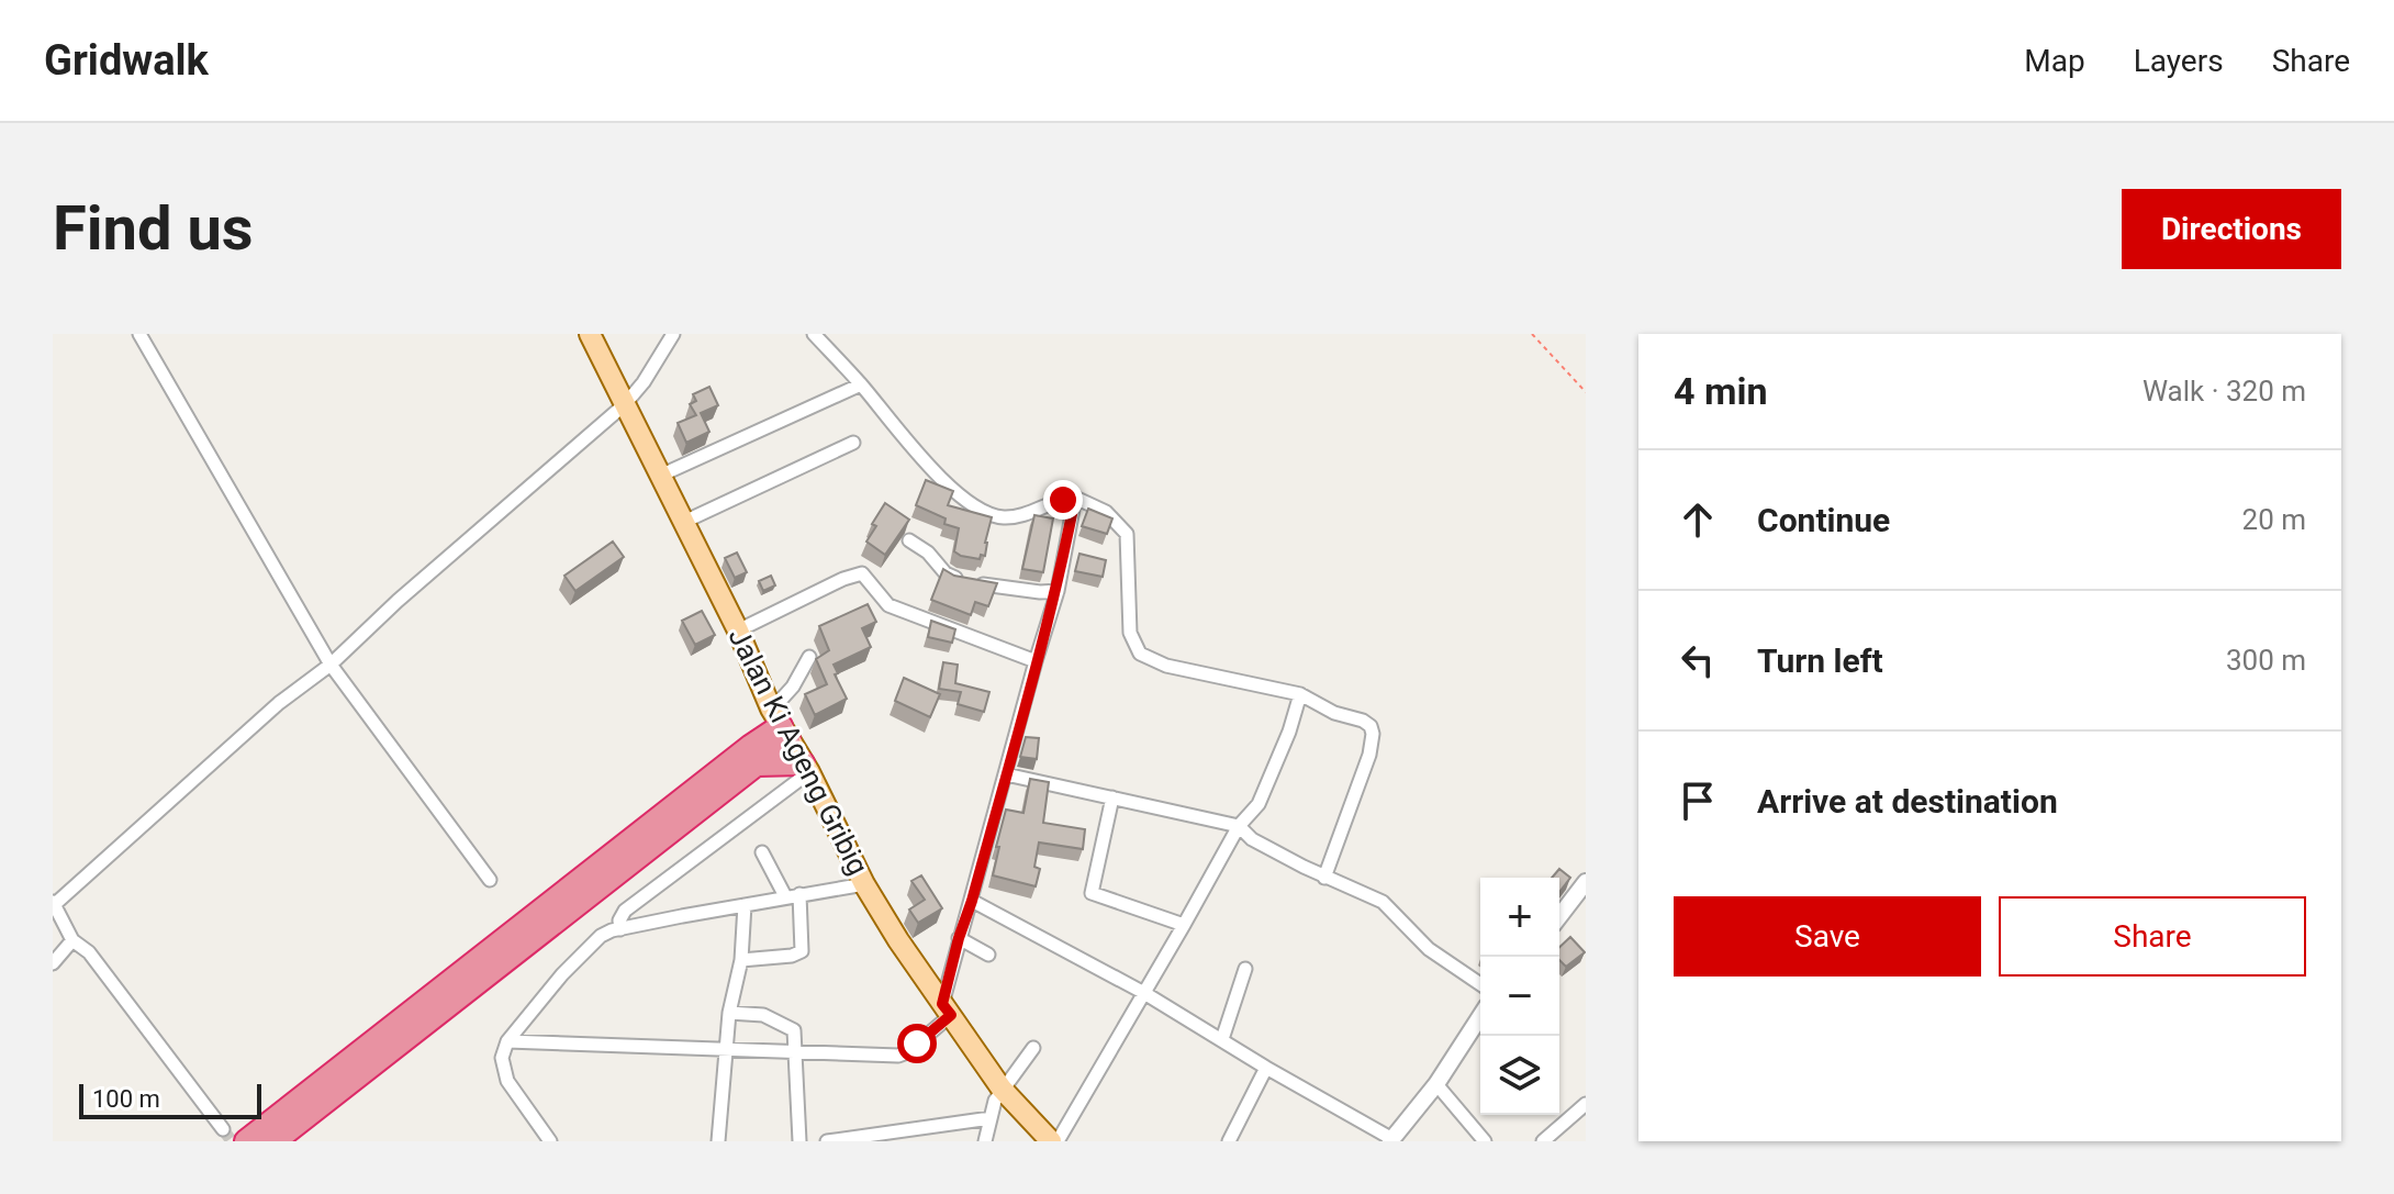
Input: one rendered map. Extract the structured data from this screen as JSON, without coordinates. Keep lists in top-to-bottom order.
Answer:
{
  "streets": {
    "main road": ["Jalan Ki Ageng Gribig"]
  },
  "scale_bar": "100 m",
  "page": {
    "header": "Gridwalk",
    "nav": ["Map", "Layers", "Share"],
    "buttons": [
      "Directions",
      ["Save", "Share"]
    ],
    "title": "Find us",
    "heading": ["4 min", "Walk · 320 m"],
    "list": [
      ["Continue", "20 m"],
      ["Turn left", "300 m"],
      "Arrive at destination"
    ],
    "map_buttons": ["+", "−"],
    "scale": "100 m"
  }
}
